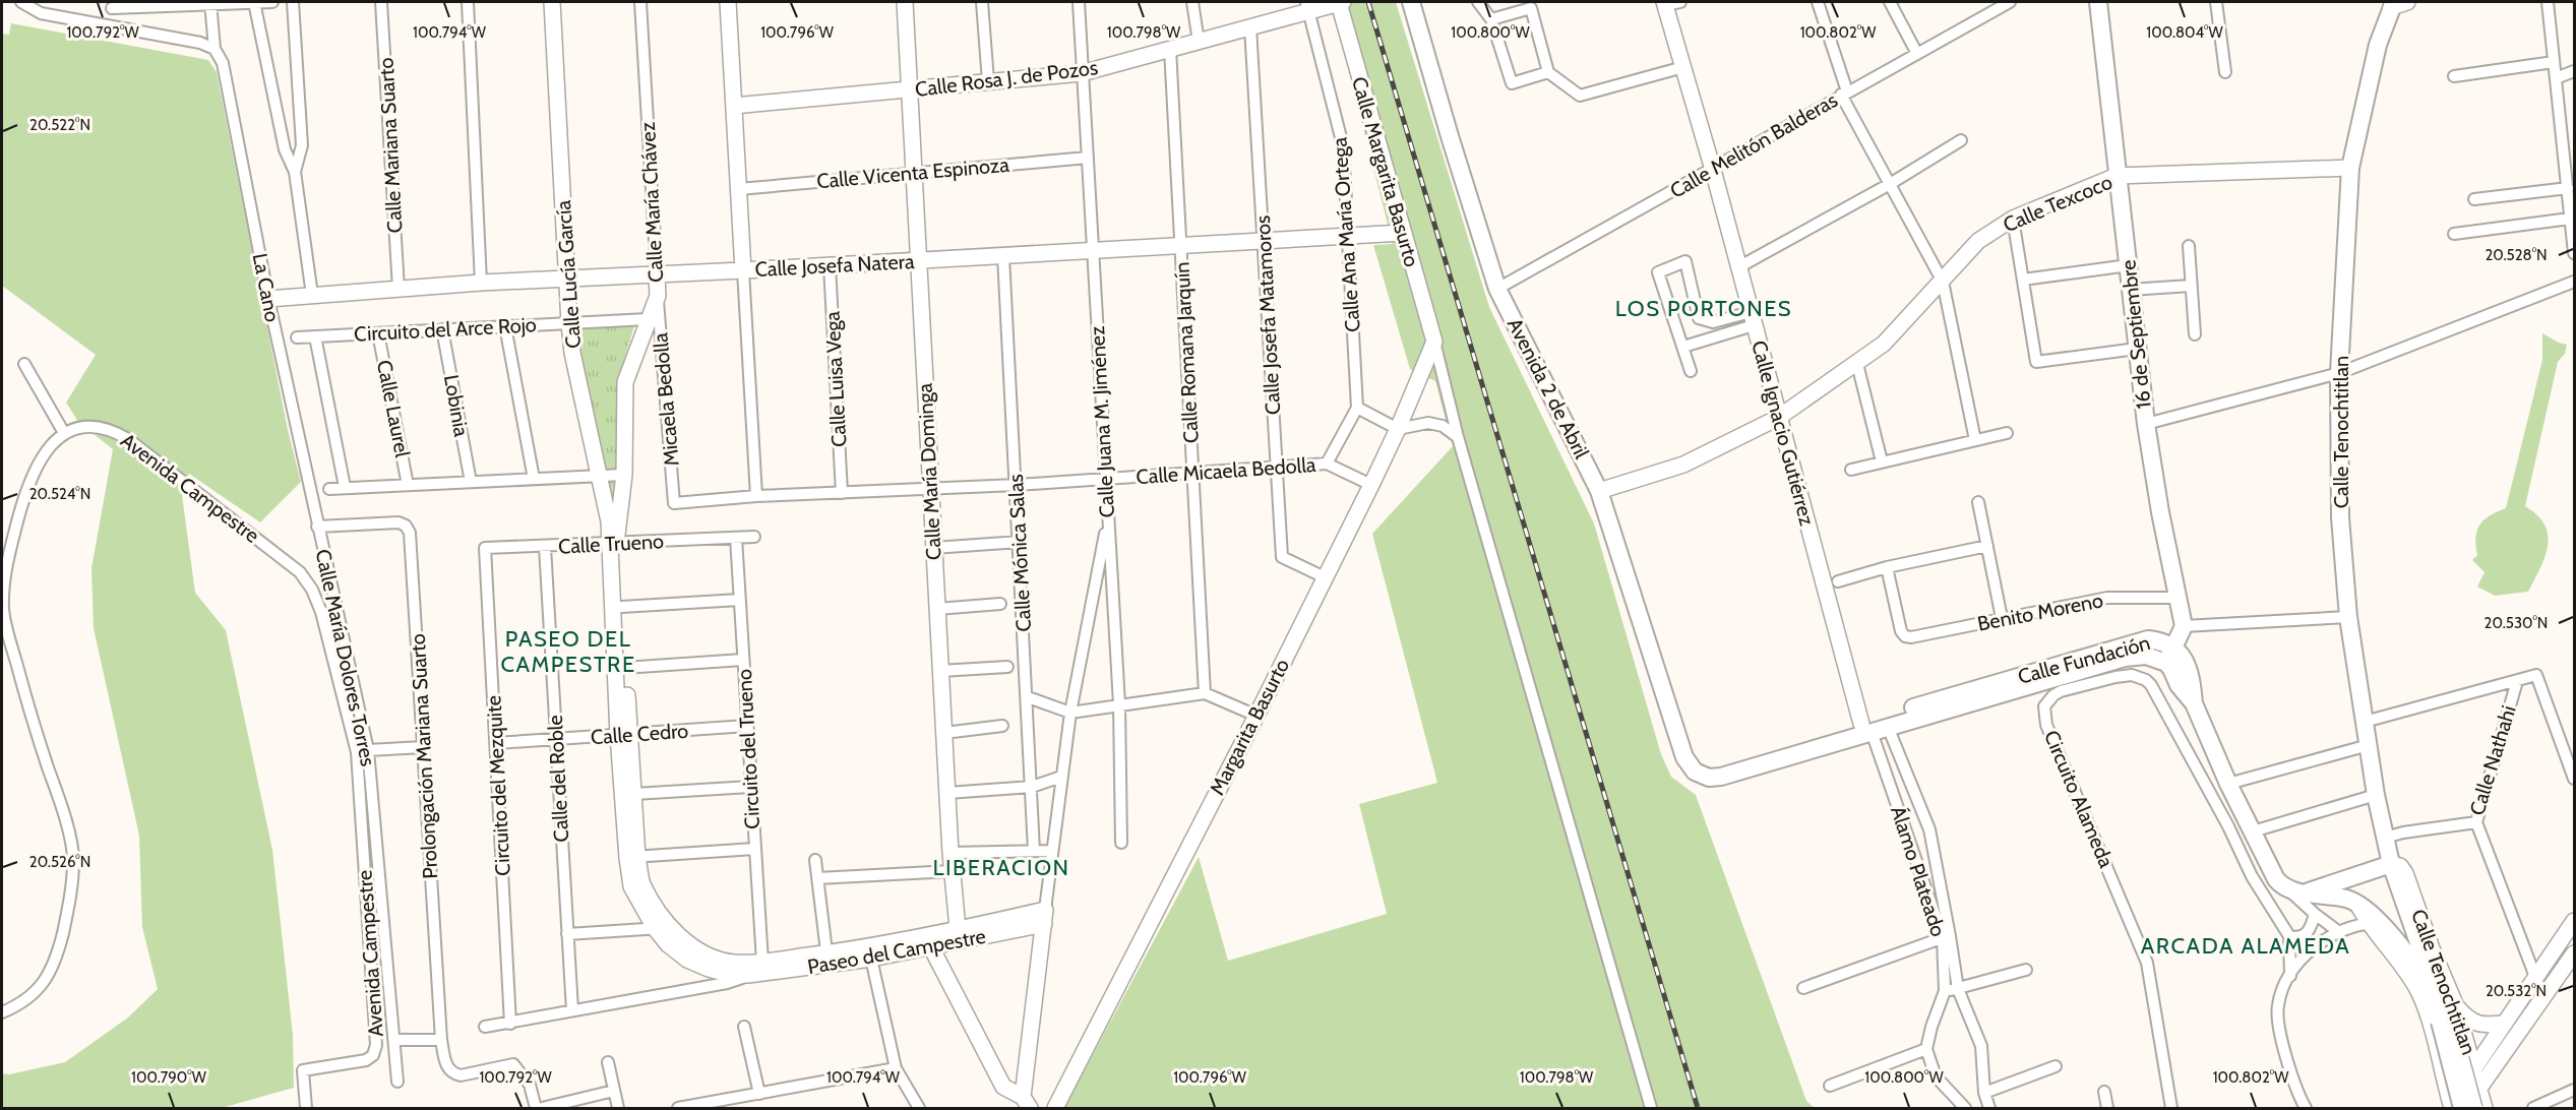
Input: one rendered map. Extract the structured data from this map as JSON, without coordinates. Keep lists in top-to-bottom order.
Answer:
{
  "streets": {
    "main road": [
      "16 de Septiembre",
      "Avenida 2 de Abril",
      "Calle Tenochtitlan",
      "Calle Fundación"
    ],
    "street": [
      "Calle Rosa J. de Pozos",
      "Calle Mariana Suarto",
      "Calle Melitón Balderas",
      "Calle Margarita Basurto",
      "Calle Vicenta Espinoza",
      "Calle María Chávez",
      "Calle Texcoco",
      "Calle Ana María Ortega",
      "Calle Josefa Natera",
      "Calle Lucía García",
      "La Cano",
      "Calle Josefa Matamoros",
      "Circuito del Arce Rojo",
      "Calle Romana Jarquín",
      "Calle Luisa Vega",
      "Micaela Bedolla",
      "Lobinia",
      "Calle Laurel",
      "Calle Juana M. Jiménez",
      "Calle Ignacio Gutiérrez",
      "Calle Micaela Bedolla",
      "Calle María Dominga",
      "Avenida Campestre",
      "Calle Trueno",
      "Calle Mónica Salas",
      "Benito Moreno",
      "Calle María Dolores Torres",
      "Margarita Basurto",
      "Calle Cedro",
      "Circuito del Trueno",
      "Prolongación Mariana Suarto",
      "Calle Nathahi",
      "Calle del Roble",
      "Circuito del Mezquite",
      "Circuito Alameda",
      "Álamo Plateado",
      "Paseo del Campestre"
    ]
  },
  "crossings": [
    ["Calle Rosa J. de Pozos", "Calle Margarita Basurto"],
    ["Calle Rosa J. de Pozos", "Calle Ana María Ortega"],
    ["Calle Rosa J. de Pozos", "Calle Josefa Matamoros"],
    ["Calle Rosa J. de Pozos", "Calle Romana Jarquín"],
    ["Calle Rosa J. de Pozos", "Calle Juana M. Jiménez"],
    ["Calle Rosa J. de Pozos", "Calle María Dominga"],
    ["Calle Mariana Suarto", "Calle Josefa Natera"],
    ["Calle Melitón Balderas", "Avenida 2 de Abril"],
    ["Calle Melitón Balderas", "Calle Ignacio Gutiérrez"],
    ["Calle Margarita Basurto", "Calle Josefa Natera"],
    ["Calle Margarita Basurto", "Margarita Basurto"],
    ["Calle Vicenta Espinoza", "Calle Juana M. Jiménez"],
    ["Calle Vicenta Espinoza", "Calle María Dominga"],
    ["Calle María Chávez", "Calle Josefa Natera"],
    ["Calle María Chávez", "Calle Lucía García"],
    ["Calle María Chávez", "Circuito del Arce Rojo"],
    ["Calle María Chávez", "Micaela Bedolla"],
    ["Calle María Chávez", "Calle Trueno"],
    ["Calle Texcoco", "16 de Septiembre"],
    ["Calle Texcoco", "Avenida 2 de Abril"],
    ["Calle Texcoco", "Calle Tenochtitlan"],
    ["Calle Texcoco", "Calle Ignacio Gutiérrez"],
    ["Calle Ana María Ortega", "Calle Josefa Natera"],
    ["Calle Josefa Natera", "Calle Lucía García"],
    ["Calle Josefa Natera", "La Cano"],
    ["Calle Josefa Natera", "Calle Josefa Matamoros"],
    ["Calle Josefa Natera", "Calle Romana Jarquín"],
    ["Calle Josefa Natera", "Calle Luisa Vega"],
    ["Calle Josefa Natera", "Calle Juana M. Jiménez"],
    ["Calle Josefa Natera", "Calle María Dominga"],
    ["Calle Josefa Natera", "Calle Mónica Salas"],
    ["Calle Lucía García", "Circuito del Arce Rojo"],
    ["Calle Lucía García", "Calle Trueno"],
    ["La Cano", "Calle María Dolores Torres"],
    ["La Cano", "Prolongación Mariana Suarto"],
    ["Calle Josefa Matamoros", "Calle Micaela Bedolla"],
    ["Calle Josefa Matamoros", "Margarita Basurto"],
    ["Circuito del Arce Rojo", "Lobinia"],
    ["Circuito del Arce Rojo", "Calle Laurel"],
    ["16 de Septiembre", "Benito Moreno"],
    ["Calle Romana Jarquín", "Calle Micaela Bedolla"],
    ["Calle Luisa Vega", "Calle Micaela Bedolla"],
    ["Avenida 2 de Abril", "Calle Fundación"],
    ["Micaela Bedolla", "Calle Micaela Bedolla"],
    ["Calle Juana M. Jiménez", "Calle Micaela Bedolla"],
    ["Calle Tenochtitlan", "Calle Nathahi"],
    ["Calle Ignacio Gutiérrez", "Calle Fundación"],
    ["Calle Ignacio Gutiérrez", "Álamo Plateado"],
    ["Calle Micaela Bedolla", "Calle María Dominga"],
    ["Calle Micaela Bedolla", "Calle Mónica Salas"],
    ["Calle Micaela Bedolla", "Margarita Basurto"],
    ["Calle María Dominga", "Paseo del Campestre"],
    ["Calle Trueno", "Circuito del Trueno"],
    ["Calle Trueno", "Calle del Roble"],
    ["Calle Trueno", "Circuito del Mezquite"],
    ["Calle María Dolores Torres", "Prolongación Mariana Suarto"],
    ["Calle Fundación", "Álamo Plateado"],
    ["Calle Cedro", "Circuito del Trueno"],
    ["Calle Cedro", "Calle del Roble"],
    ["Calle Cedro", "Circuito del Mezquite"],
    ["Circuito del Trueno", "Paseo del Campestre"]
  ],
  "districts": [
    "LOS PORTONES",
    "PASEO DEL CAMPESTRE",
    "LIBERACION",
    "ARCADA ALAMEDA"
  ],
  "coordinates": [
    "100.792°W",
    "100.794°W",
    "100.796°W",
    "100.798°W",
    "100.800°W",
    "100.802°W",
    "100.804°W",
    "20.522°N",
    "20.528°N",
    "20.524°N",
    "20.530°N",
    "20.526°N",
    "20.532°N",
    "100.790°W"
  ]
}
